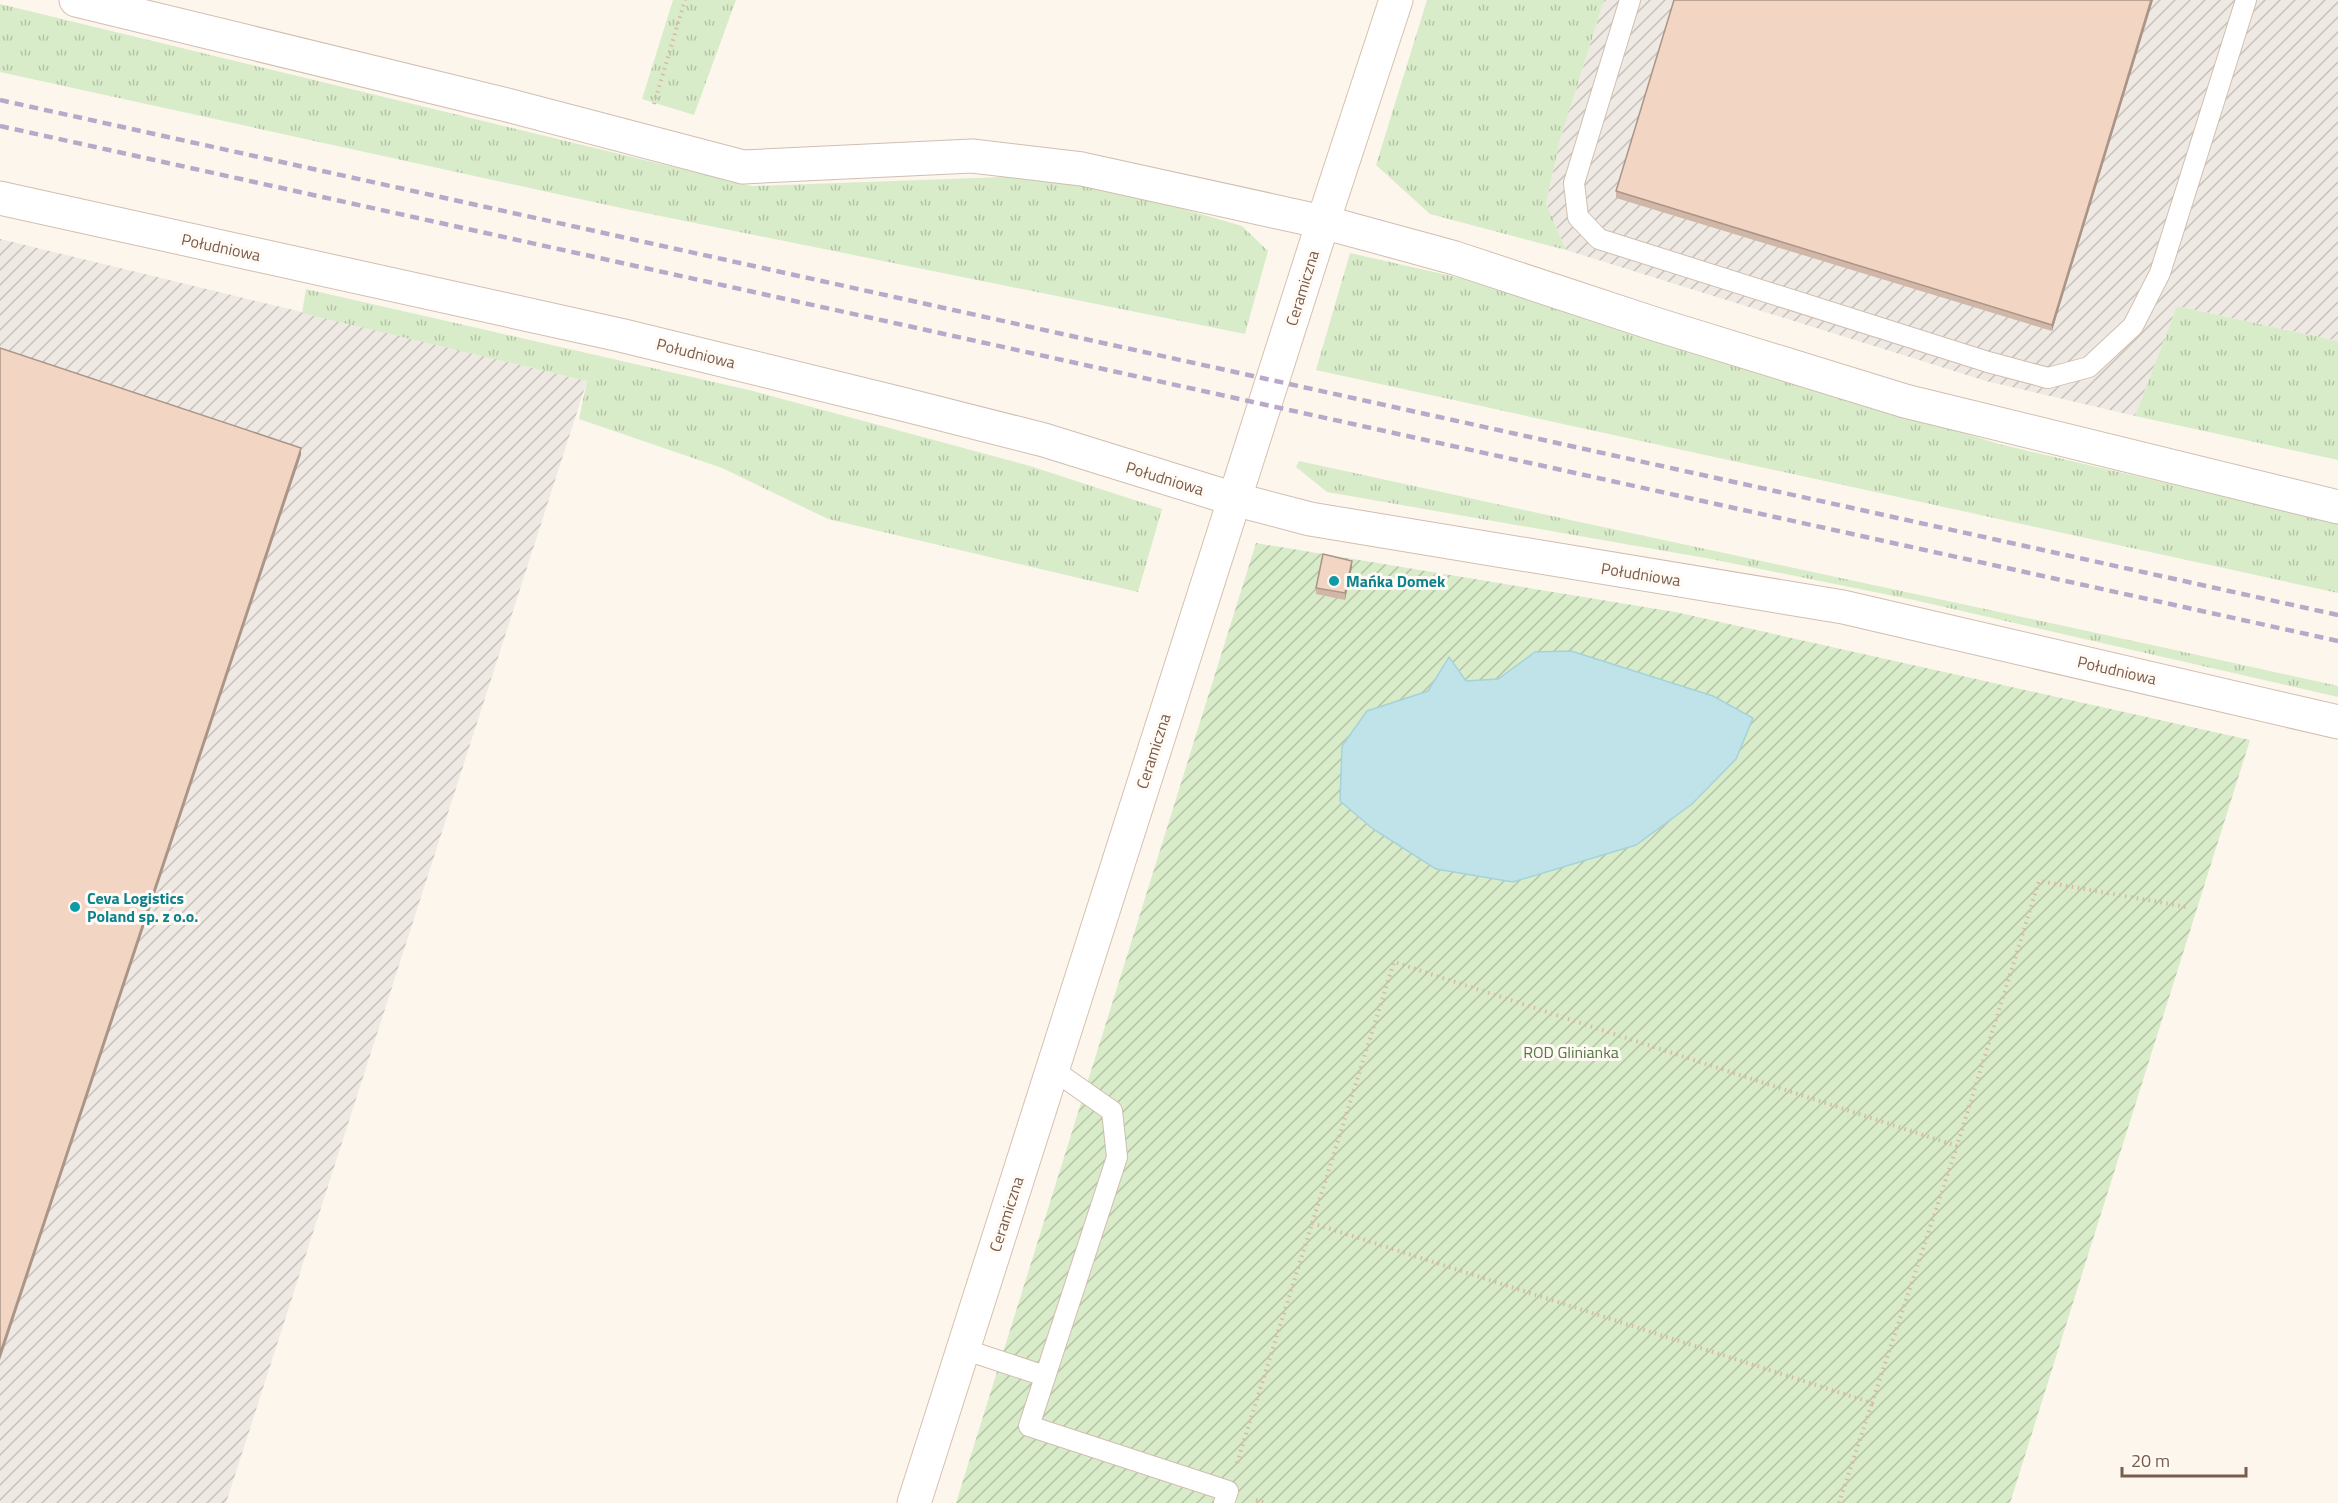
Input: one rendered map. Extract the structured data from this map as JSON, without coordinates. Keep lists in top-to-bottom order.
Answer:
{
  "streets": {
    "street": ["Południowa", "Ceramiczna"]
  },
  "crossings": [
    ["Południowa", "Ceramiczna"]
  ],
  "parks": ["ROD Glinianka"],
  "places": ["Mańka Domek", "Ceva Logistics Poland sp. z o.o."],
  "scale_bar": "20 m"
}
